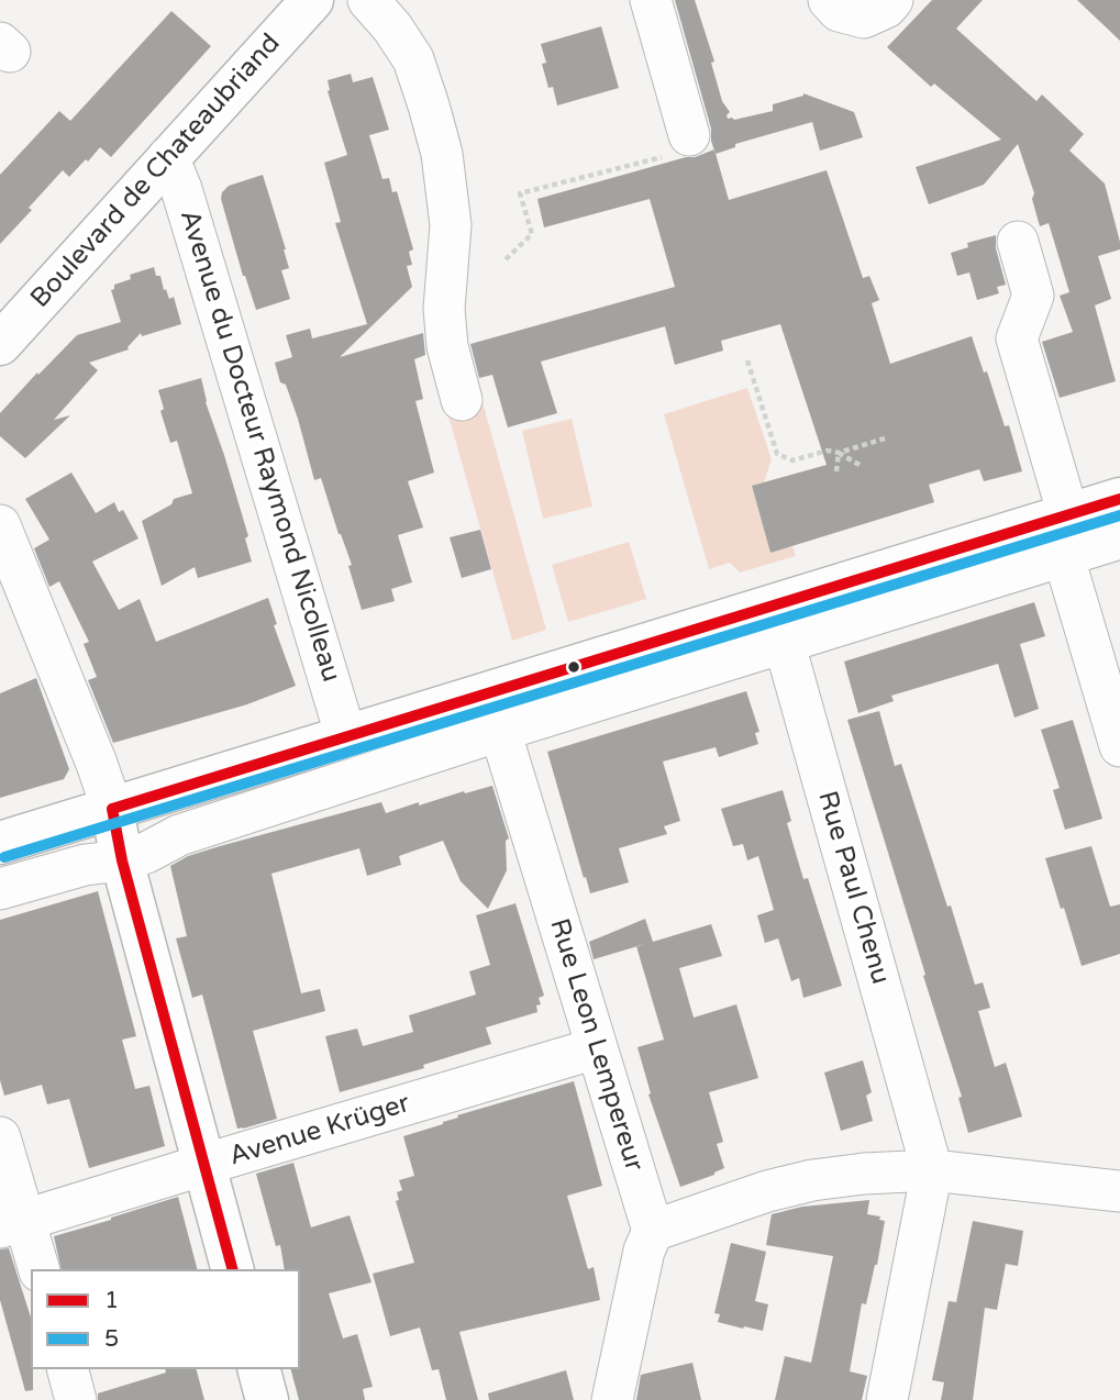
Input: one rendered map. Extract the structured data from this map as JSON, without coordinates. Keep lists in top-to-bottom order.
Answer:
{
  "streets": {
    "main road": ["Boulevard de Chateaubriand"],
    "street": [
      "Avenue du Docteur Raymond Nicolleau",
      "Rue Paul Chenu",
      "Rue Leon Lempereur",
      "Avenue Krüger"
    ]
  },
  "crossings": [
    ["Boulevard de Chateaubriand", "Avenue du Docteur Raymond Nicolleau"],
    ["Rue Leon Lempereur", "Avenue Krüger"]
  ],
  "lines": ["transit line 1", "transit line 5"],
  "legend": ["1", "5"]
}
